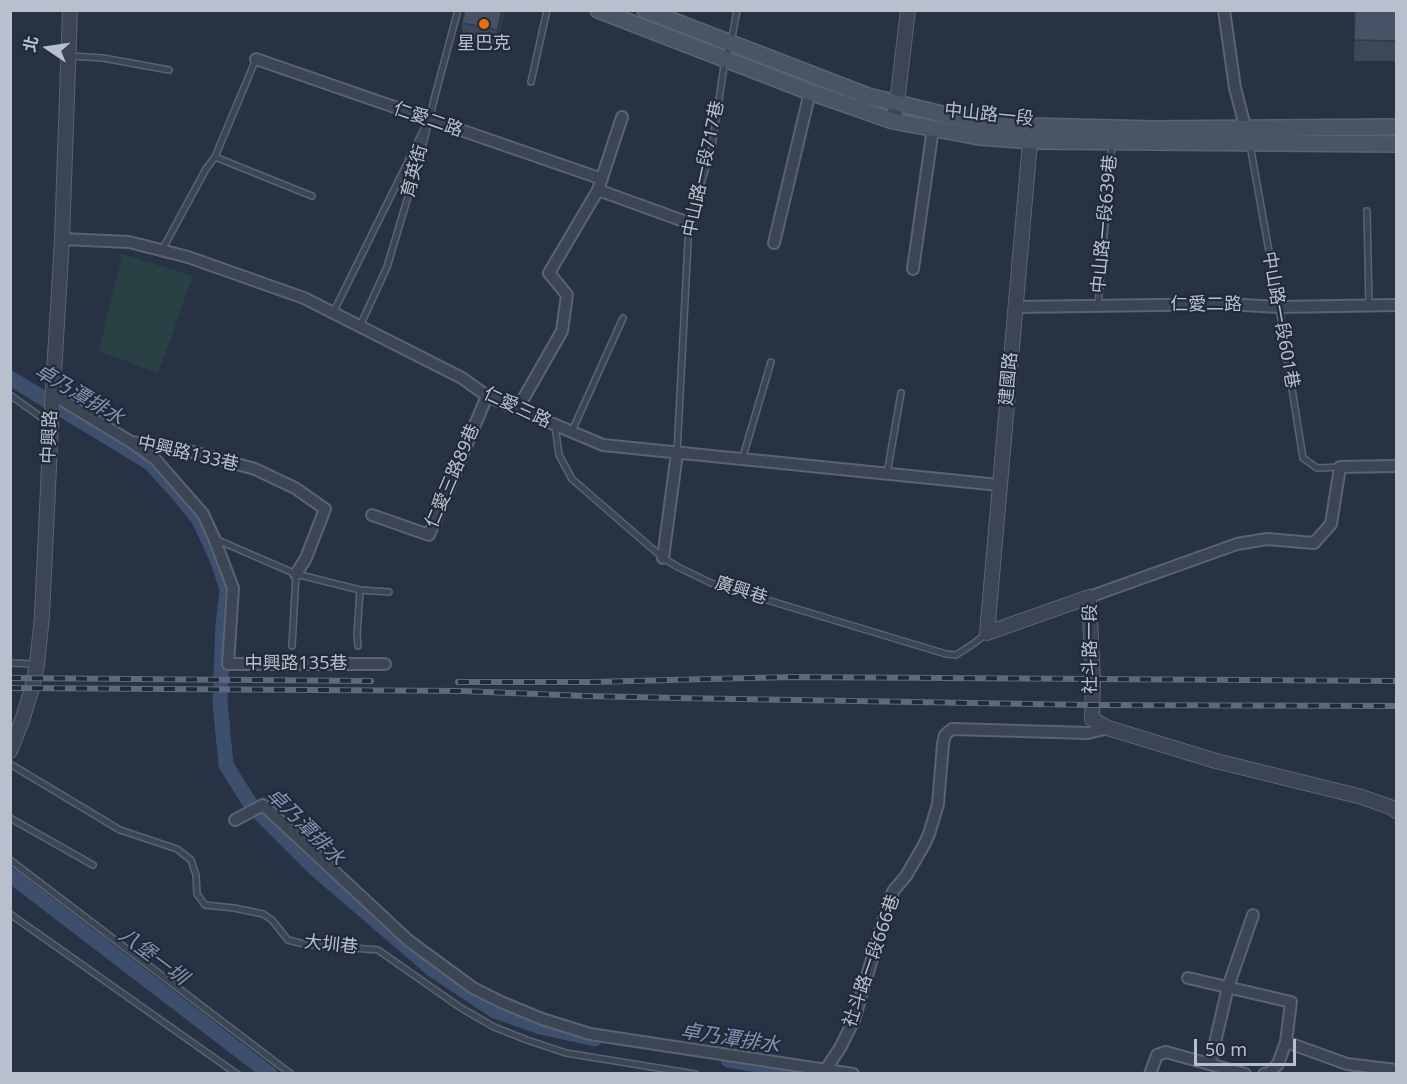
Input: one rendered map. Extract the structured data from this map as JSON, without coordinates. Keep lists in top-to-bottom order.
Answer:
{
  "streets": {
    "main road": ["中山路一段"],
    "street": [
      "仁愛二路",
      "建國路",
      "仁愛三路",
      "中興路",
      "中興路133巷",
      "仁愛三路89巷",
      "社斗路一段",
      "中興路135巷",
      "社斗路一段666巷"
    ],
    "lane": [
      "中山路一段717巷",
      "育英街",
      "中山路一段639巷",
      "中山路一段601巷",
      "廣興巷",
      "大圳巷"
    ]
  },
  "crossings": [
    ["中山路一段", "中山路一段717巷"],
    ["中山路一段", "中山路一段639巷"],
    ["中山路一段", "中山路一段601巷"],
    ["中山路一段", "建國路"],
    ["仁愛二路", "中山路一段717巷"],
    ["仁愛二路", "育英街"],
    ["仁愛二路", "中山路一段639巷"],
    ["仁愛二路", "中山路一段601巷"],
    ["仁愛二路", "建國路"],
    ["中山路一段717巷", "仁愛三路"],
    ["育英街", "仁愛三路"],
    ["中山路一段601巷", "社斗路一段"],
    ["建國路", "仁愛三路"],
    ["建國路", "廣興巷"],
    ["仁愛三路", "中興路"],
    ["仁愛三路", "仁愛三路89巷"],
    ["仁愛三路", "廣興巷"],
    ["中興路", "中興路133巷"],
    ["中興路133巷", "中興路135巷"],
    ["社斗路一段", "社斗路一段666巷"]
  ],
  "water": ["卓乃潭排水", "八堡一圳"],
  "places": ["星巴克"],
  "scale_bar": "50 m",
  "north": "left"
}
